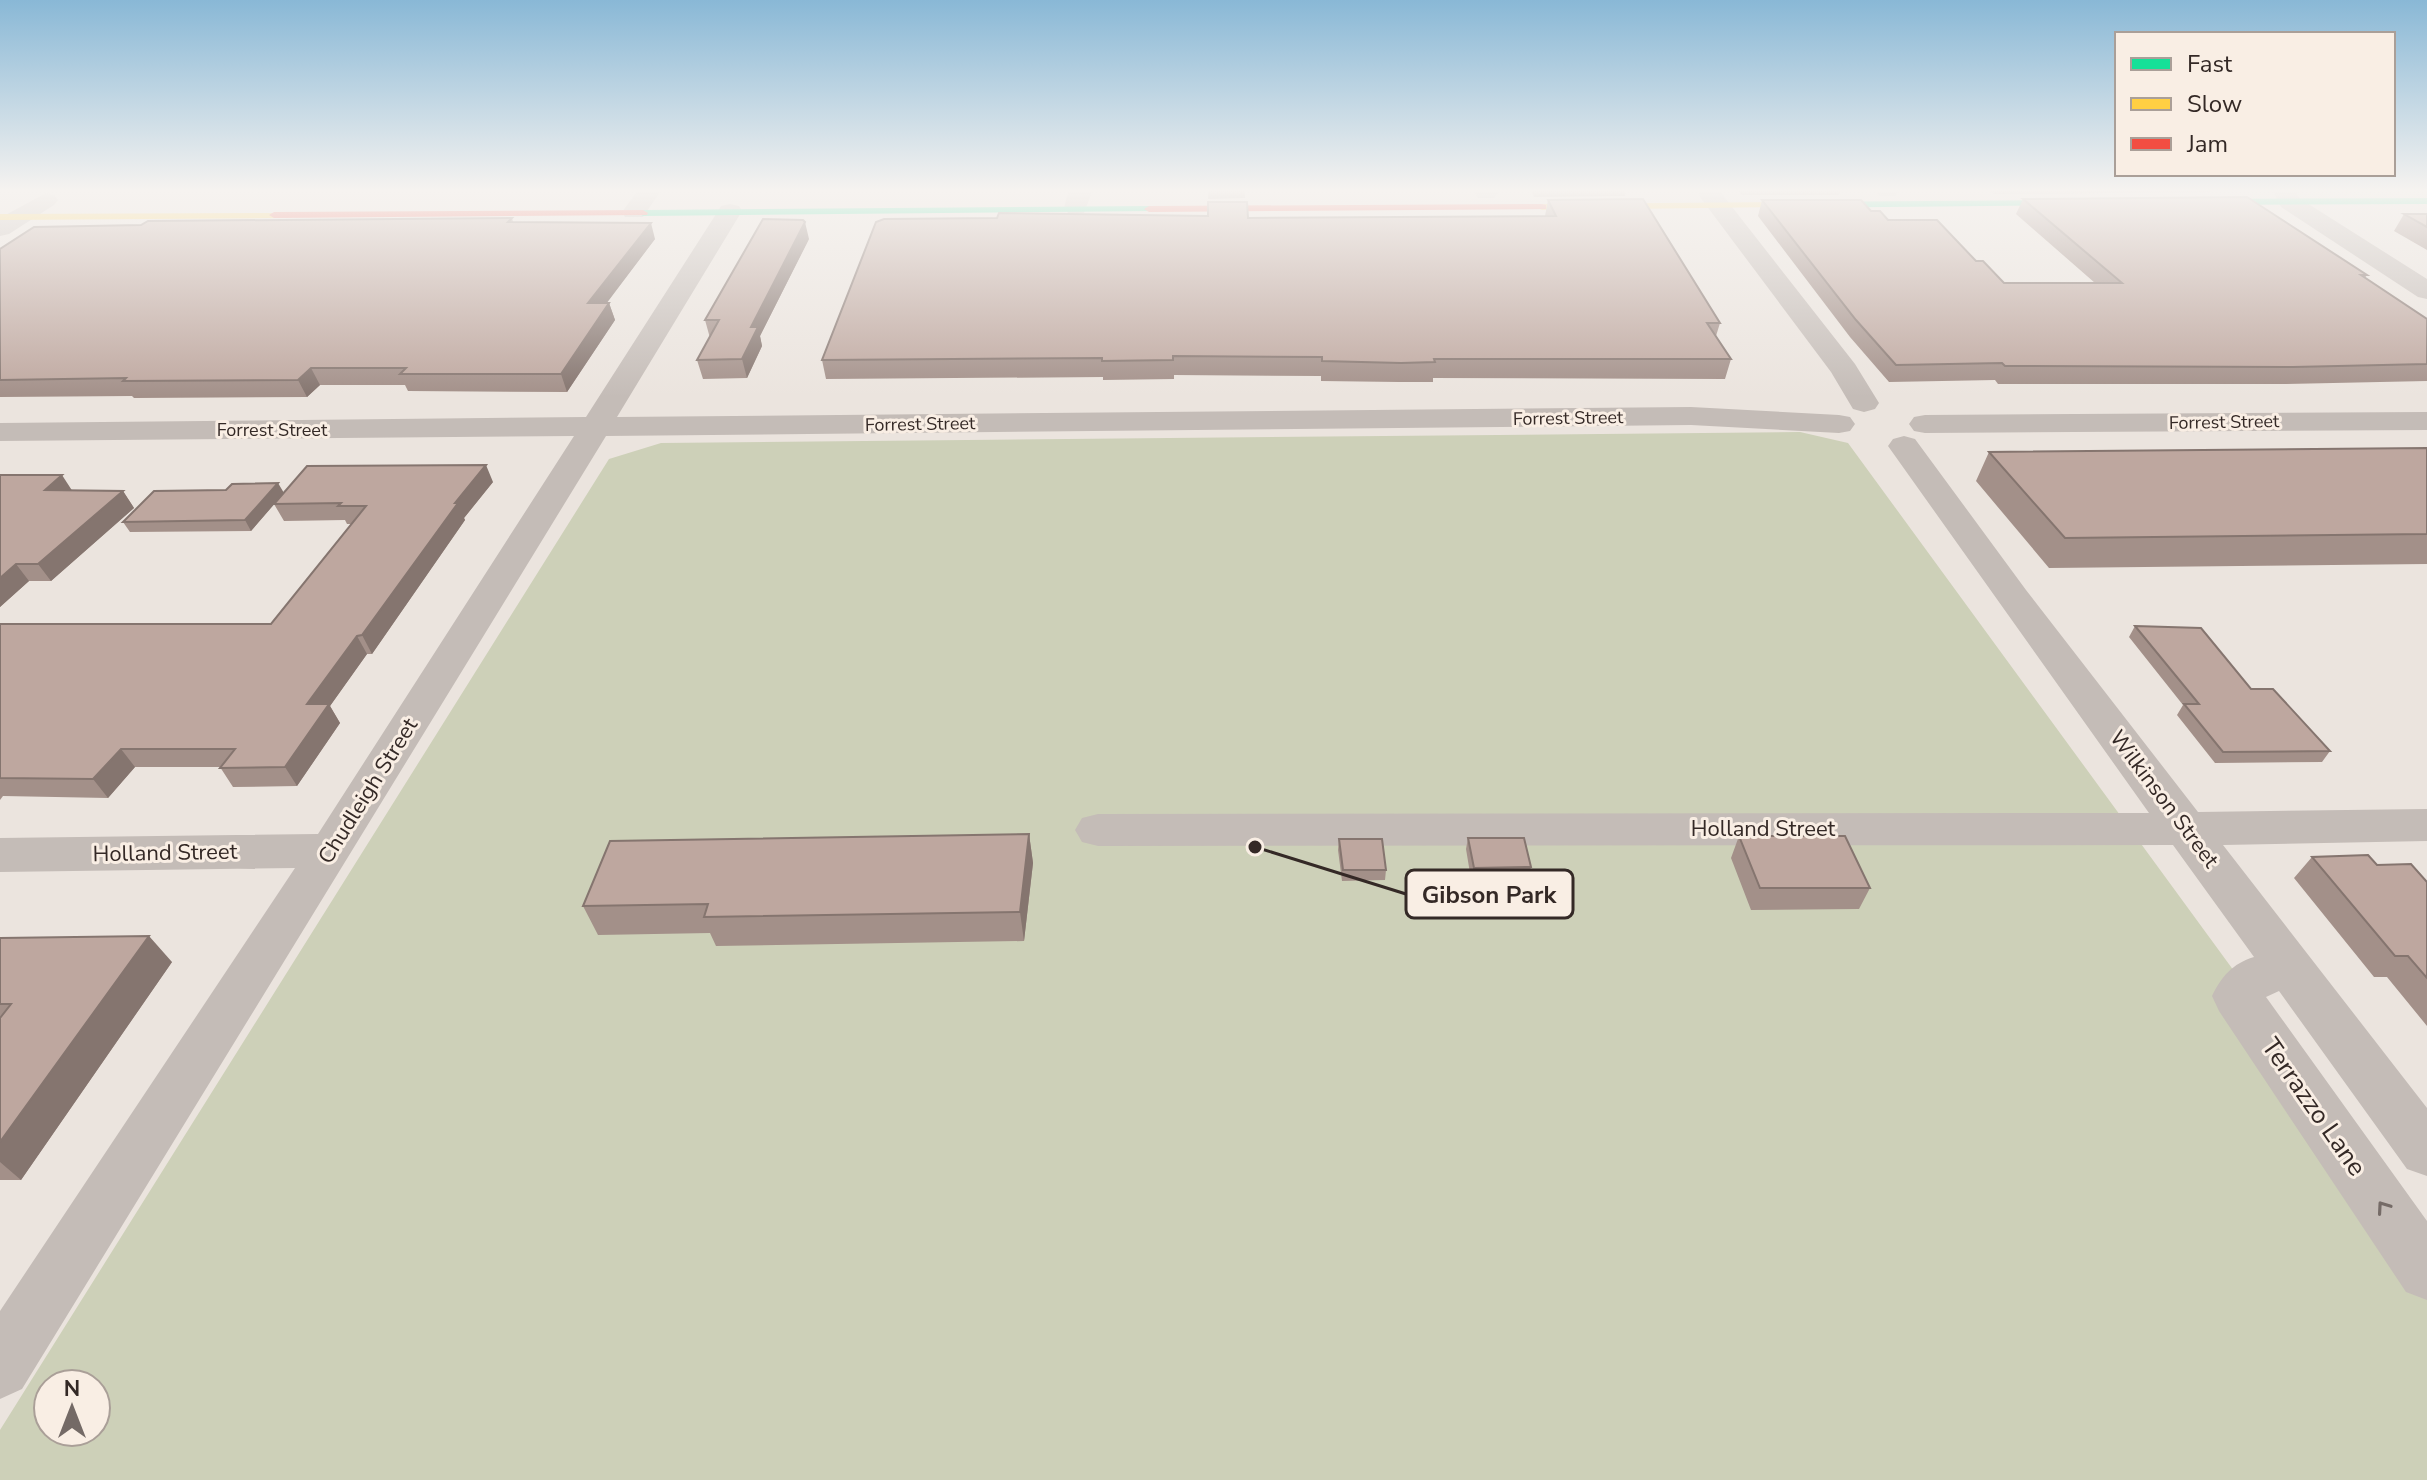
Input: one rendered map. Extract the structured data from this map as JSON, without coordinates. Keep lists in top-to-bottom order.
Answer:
{
  "streets": {
    "street": [
      "Forrest Street",
      "Chudleigh Street",
      "Wilkinson Street",
      "Holland Street",
      "Terrazzo Lane"
    ]
  },
  "crossings": [
    ["Forrest Street", "Chudleigh Street"],
    ["Forrest Street", "Wilkinson Street"],
    ["Chudleigh Street", "Holland Street"],
    ["Wilkinson Street", "Holland Street"],
    ["Wilkinson Street", "Terrazzo Lane"]
  ],
  "one_way": ["Terrazzo Lane"],
  "places": ["Gibson Park"],
  "legend": ["Fast", "Slow", "Jam"],
  "north": "top"
}
